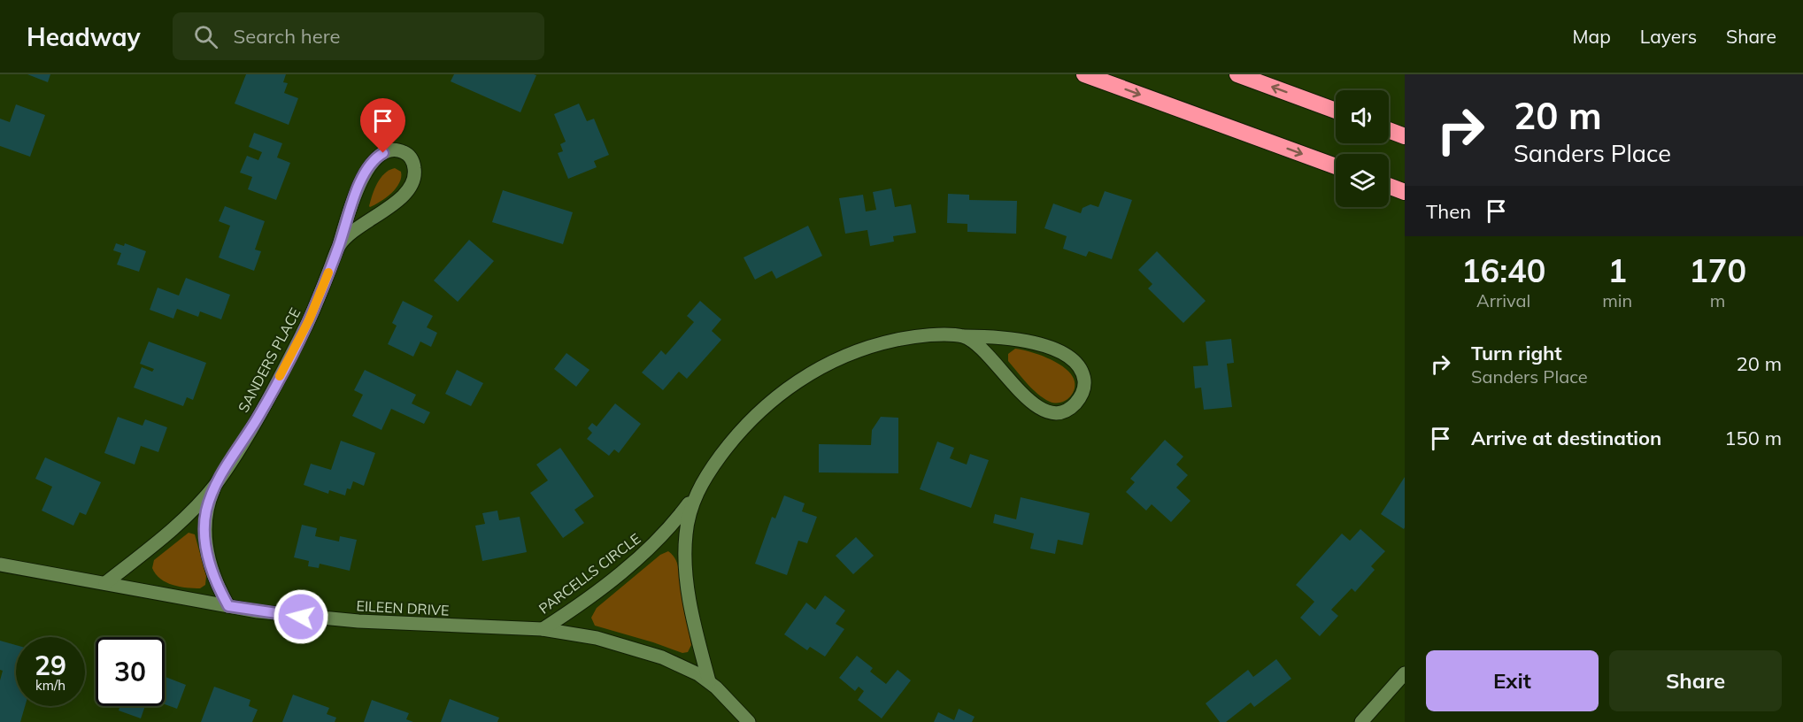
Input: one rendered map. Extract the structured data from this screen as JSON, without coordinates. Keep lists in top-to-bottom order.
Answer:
{
  "streets": {
    "street": ["SANDERS PLACE", "PARCELLS CIRCLE", "EILEEN DRIVE"]
  },
  "crossings": [
    ["SANDERS PLACE", "EILEEN DRIVE"],
    ["PARCELLS CIRCLE", "EILEEN DRIVE"]
  ],
  "page": {
    "header": "Headway",
    "search": "Search here",
    "nav": ["Map", "Layers", "Share"],
    "turn": ["20 m", "Sanders Place"],
    "then": "Then",
    "eta": [
      "16:40",
      "Arrival",
      "1",
      "min",
      "170",
      "m"
    ],
    "list": [
      {
        "name": "Turn right",
        "note": "Sanders Place",
        "value": "20 m"
      },
      {
        "name": "Arrive at destination",
        "value": "150 m"
      }
    ],
    "speed": "29 km/h",
    "limit": "30",
    "buttons": ["Exit", "Share"]
  }
}
